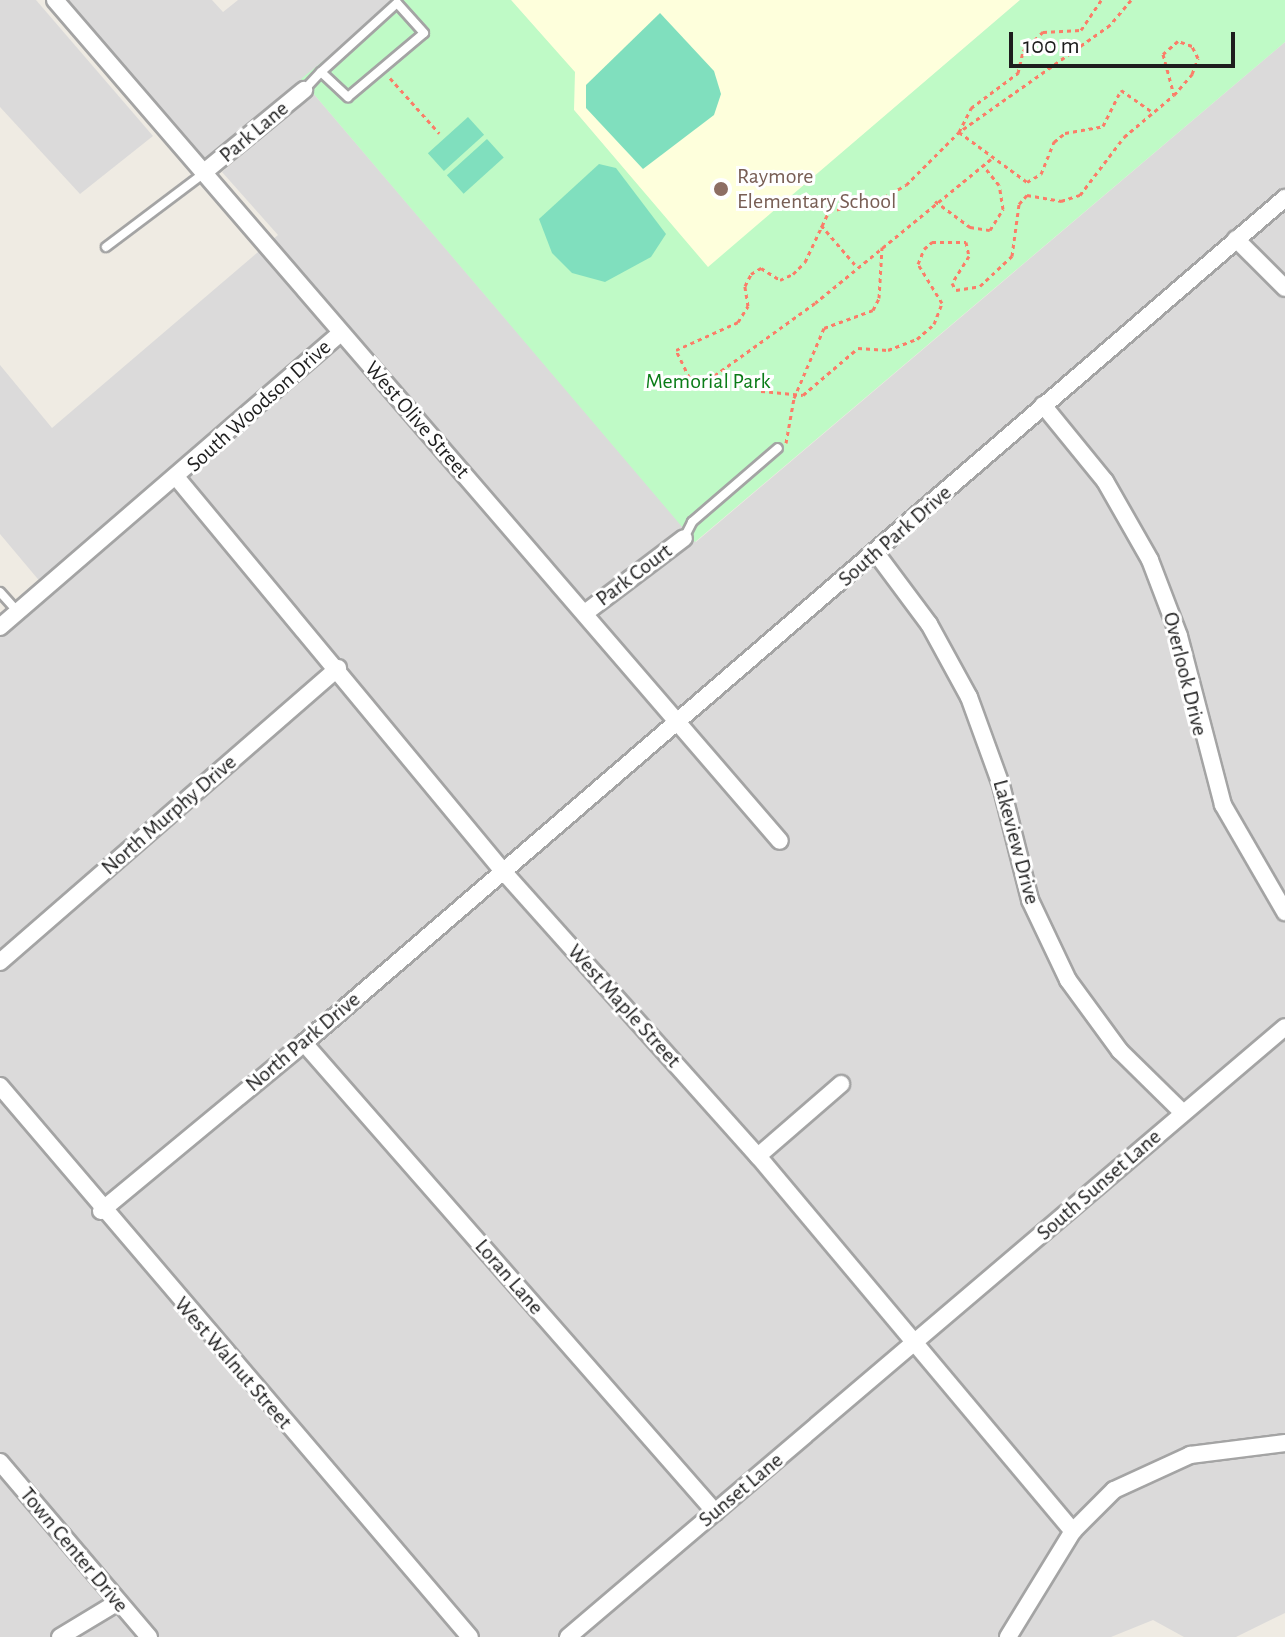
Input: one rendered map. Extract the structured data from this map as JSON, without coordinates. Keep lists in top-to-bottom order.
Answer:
{
  "streets": {
    "street": [
      "Park Lane",
      "South Woodson Drive",
      "West Olive Street",
      "South Park Drive",
      "Park Court",
      "Overlook Drive",
      "North Murphy Drive",
      "Lakeview Drive",
      "West Maple Street",
      "North Park Drive",
      "South Sunset Lane",
      "Loran Lane",
      "West Walnut Street",
      "Sunset Lane",
      "Town Center Drive"
    ]
  },
  "crossings": [
    ["Park Lane", "West Olive Street"],
    ["South Woodson Drive", "West Olive Street"],
    ["South Woodson Drive", "West Maple Street"],
    ["West Olive Street", "South Park Drive"],
    ["West Olive Street", "Park Court"],
    ["South Park Drive", "Overlook Drive"],
    ["South Park Drive", "Lakeview Drive"],
    ["South Park Drive", "West Maple Street"],
    ["South Park Drive", "North Park Drive"],
    ["North Murphy Drive", "West Maple Street"],
    ["Lakeview Drive", "South Sunset Lane"],
    ["West Maple Street", "North Park Drive"],
    ["West Maple Street", "South Sunset Lane"],
    ["West Maple Street", "Sunset Lane"],
    ["North Park Drive", "Loran Lane"],
    ["North Park Drive", "West Walnut Street"],
    ["South Sunset Lane", "Sunset Lane"],
    ["Loran Lane", "Sunset Lane"]
  ],
  "parks": ["Memorial Park"],
  "places": ["Raymore Elementary School"],
  "scale_bar": "100 m"
}
